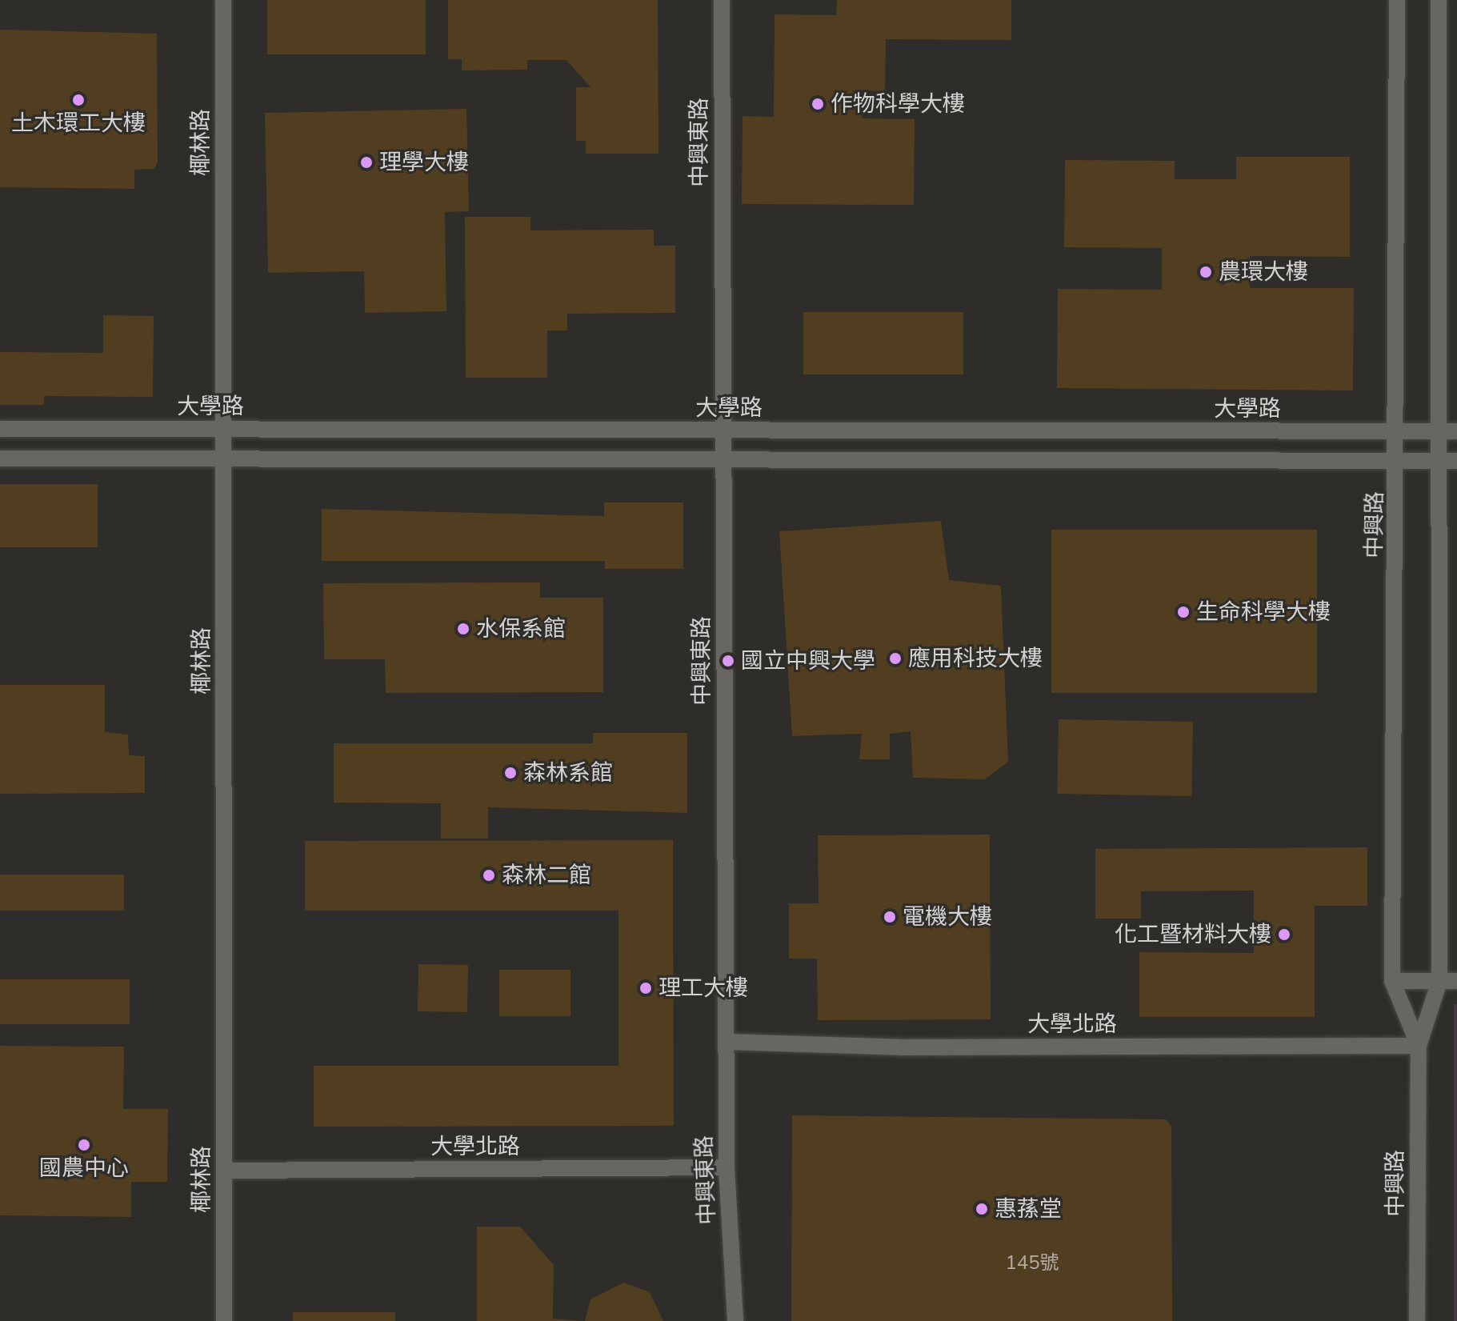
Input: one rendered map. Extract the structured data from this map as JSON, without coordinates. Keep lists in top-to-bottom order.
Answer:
{
  "streets": {
    "street": [
      "椰林路",
      "中興東路",
      "大學路",
      "中興路",
      "大學北路"
    ]
  },
  "crossings": [
    ["椰林路", "大學路"],
    ["椰林路", "大學北路"],
    ["中興東路", "大學路"],
    ["中興東路", "大學北路"],
    ["大學路", "中興路"],
    ["中興路", "大學北路"]
  ],
  "places": [
    "土木環工大樓",
    "作物科學大樓",
    "理學大樓",
    "農環大樓",
    "生命科學大樓",
    "水保系館",
    "應用科技大樓",
    "國立中興大學",
    "森林系館",
    "森林二館",
    "電機大樓",
    "化工暨材料大樓",
    "理工大樓",
    "國農中心",
    "惠蓀堂"
  ],
  "house_numbers": ["145號"]
}
